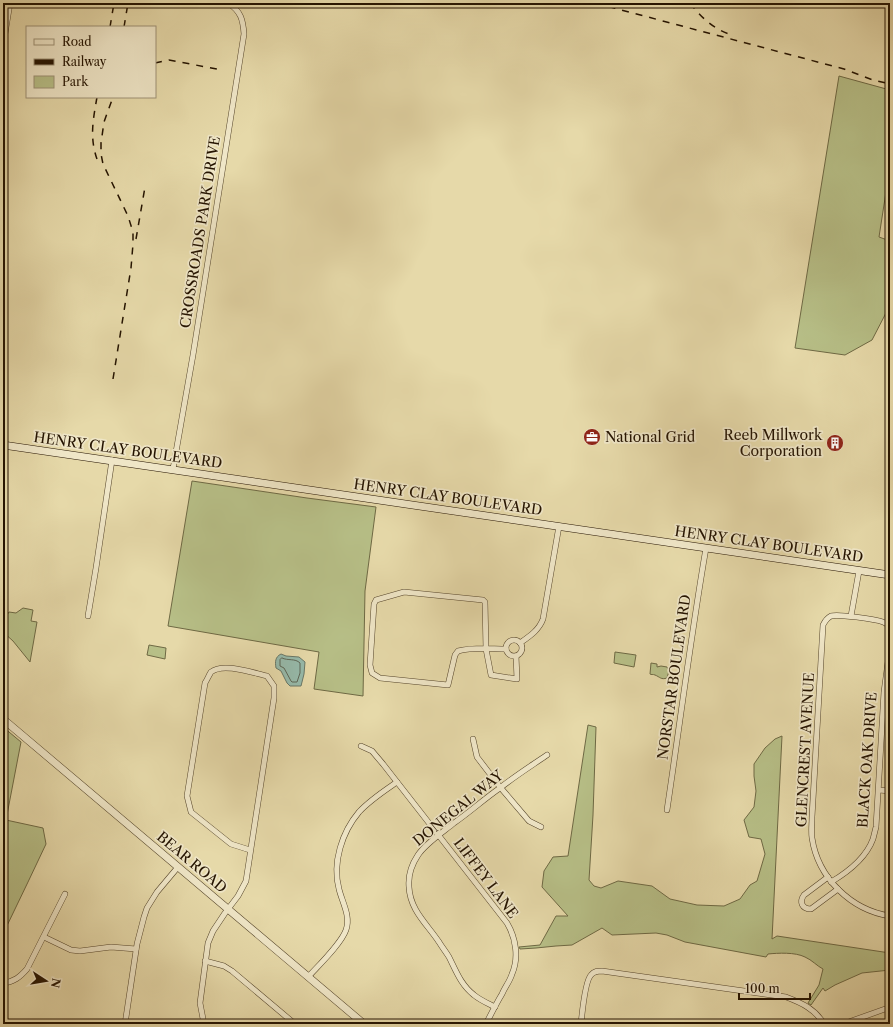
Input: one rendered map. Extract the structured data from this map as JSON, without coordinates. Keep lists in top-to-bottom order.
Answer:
{
  "streets": {
    "main road": ["HENRY CLAY BOULEVARD", "BEAR ROAD"],
    "street": [
      "CROSSROADS PARK DRIVE",
      "NORSTAR BOULEVARD",
      "GLENCREST AVENUE",
      "BLACK OAK DRIVE",
      "DONEGAL WAY",
      "LIFFEY LANE"
    ]
  },
  "crossings": [
    ["CROSSROADS PARK DRIVE", "HENRY CLAY BOULEVARD"],
    ["HENRY CLAY BOULEVARD", "NORSTAR BOULEVARD"],
    ["GLENCREST AVENUE", "BLACK OAK DRIVE"],
    ["DONEGAL WAY", "LIFFEY LANE"]
  ],
  "places": {
    "office": ["National Grid"],
    "building": ["Reeb Millwork Corporation"]
  },
  "legend": ["Road", "Railway", "Park"],
  "scale_bar": "100 m",
  "north": "right"
}
